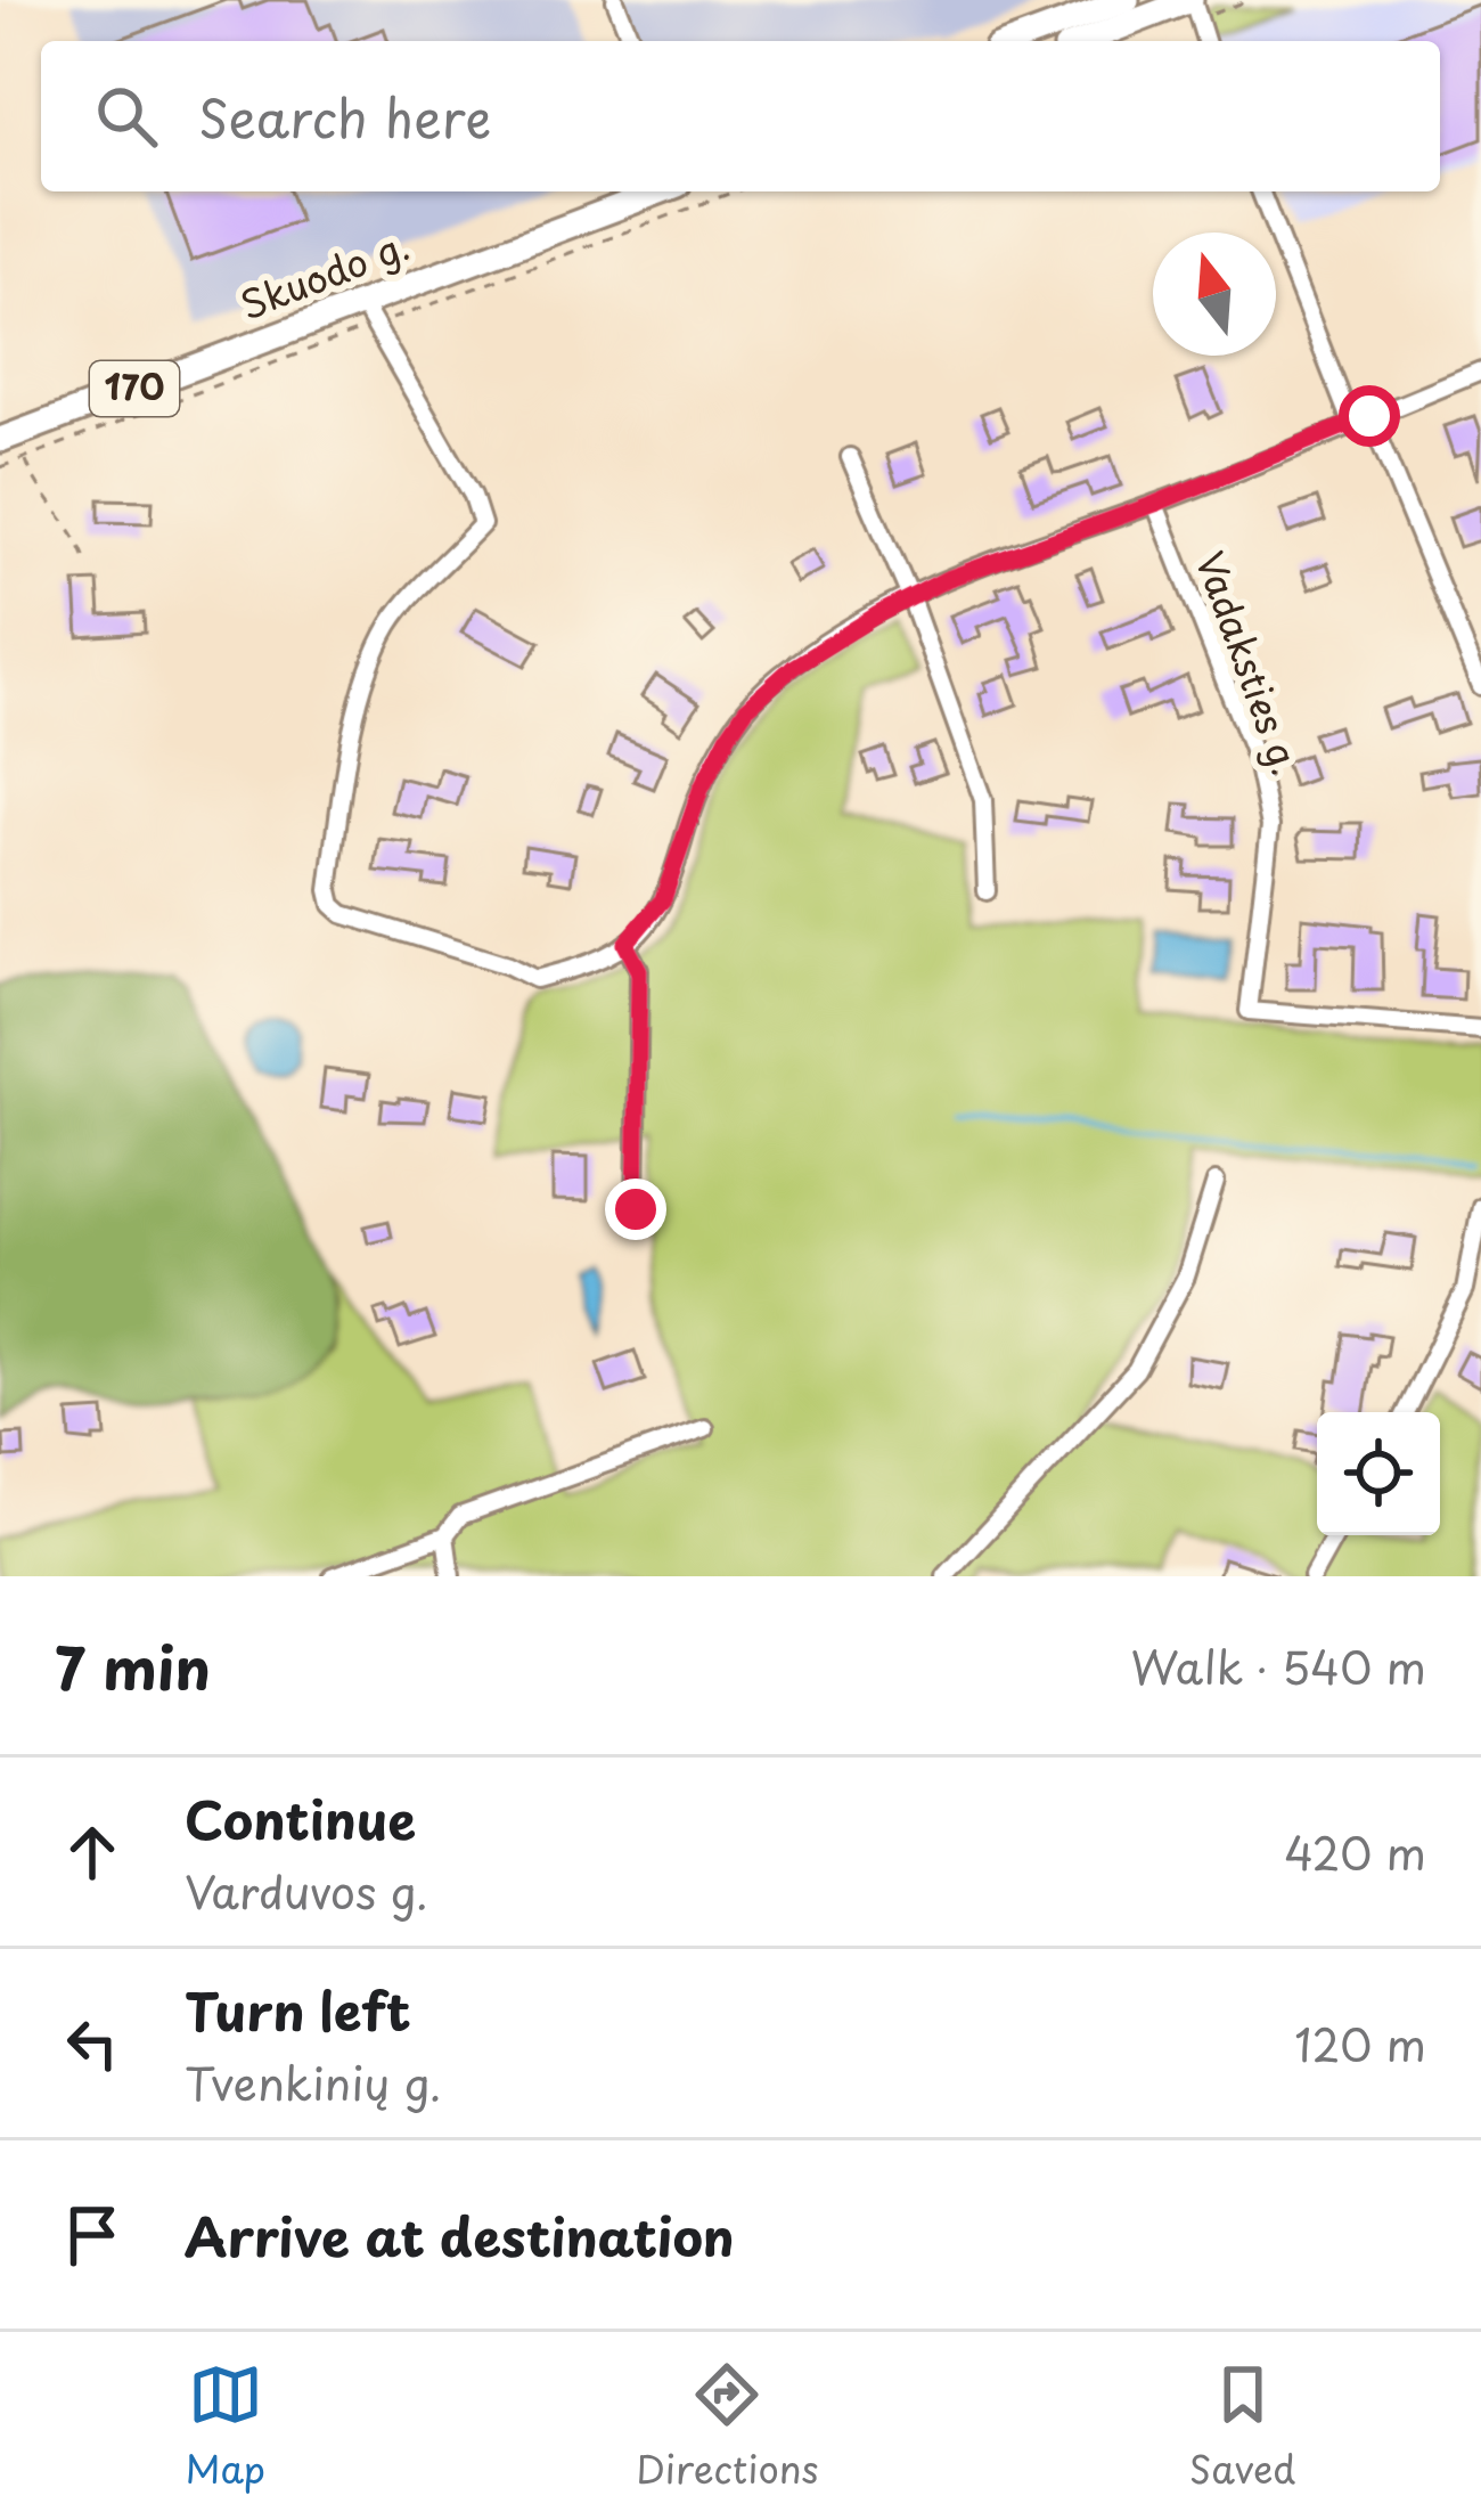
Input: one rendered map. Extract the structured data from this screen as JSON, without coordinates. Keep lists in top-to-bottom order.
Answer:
{
  "streets": {
    "main road": ["Skuodo g.", "170"],
    "street": ["Vadaksties g."]
  },
  "north": "top",
  "page": {
    "search": "Search here",
    "heading": ["7 min", "Walk · 540 m"],
    "list": [
      ["Continue", "Varduvos g.", "420 m"],
      ["Turn left", "Tvenkinių g.", "120 m"],
      "Arrive at destination"
    ],
    "nav": ["Map", "Directions", "Saved"]
  }
}
